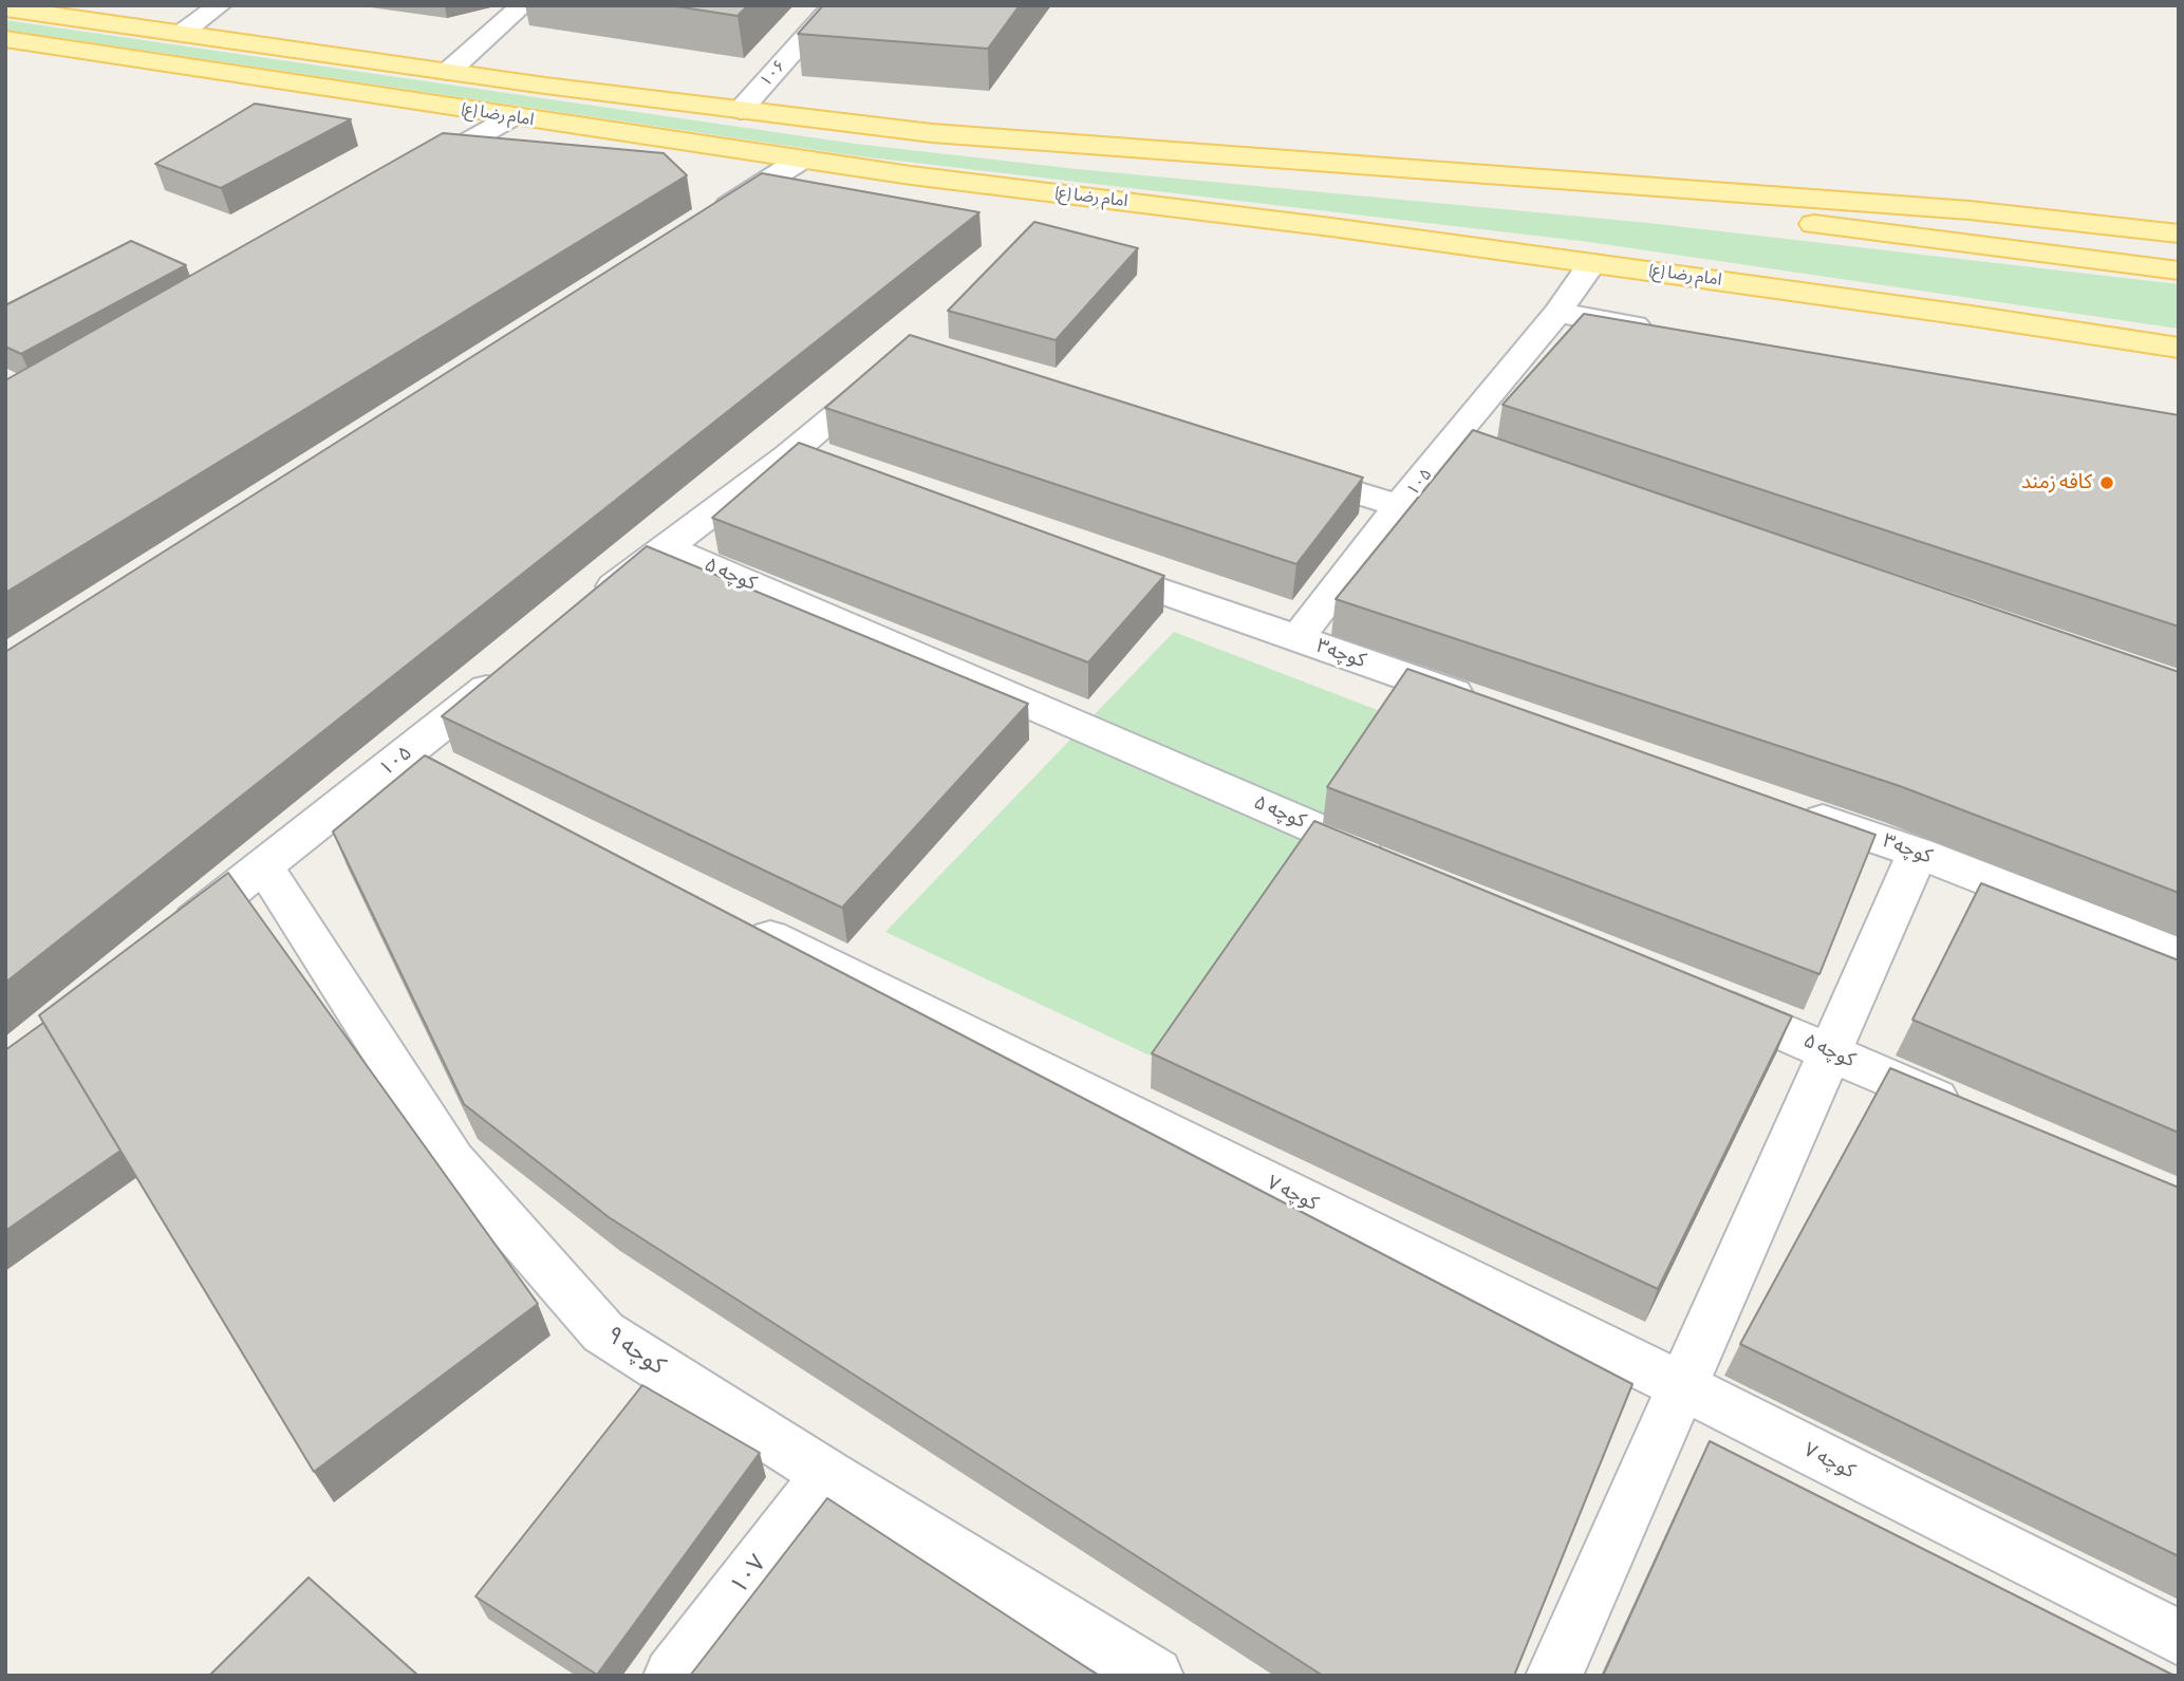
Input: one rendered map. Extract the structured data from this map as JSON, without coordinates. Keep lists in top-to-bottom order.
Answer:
{
  "streets": {
    "main road": ["امام رضا (ع)"],
    "street": [
      "۱۰۶",
      "۱۰۵",
      "کوچه ۵",
      "کوچه۳",
      "کوچه ۷",
      "کوچه ۹",
      "۱۰۷"
    ]
  },
  "crossings": [
    ["۱۰۶", "امام رضا (ع)"],
    ["امام رضا (ع)", "۱۰۵"],
    ["۱۰۵", "کوچه ۹"],
    ["کوچه ۹", "۱۰۷"]
  ],
  "places": ["کافه زمند"]
}
